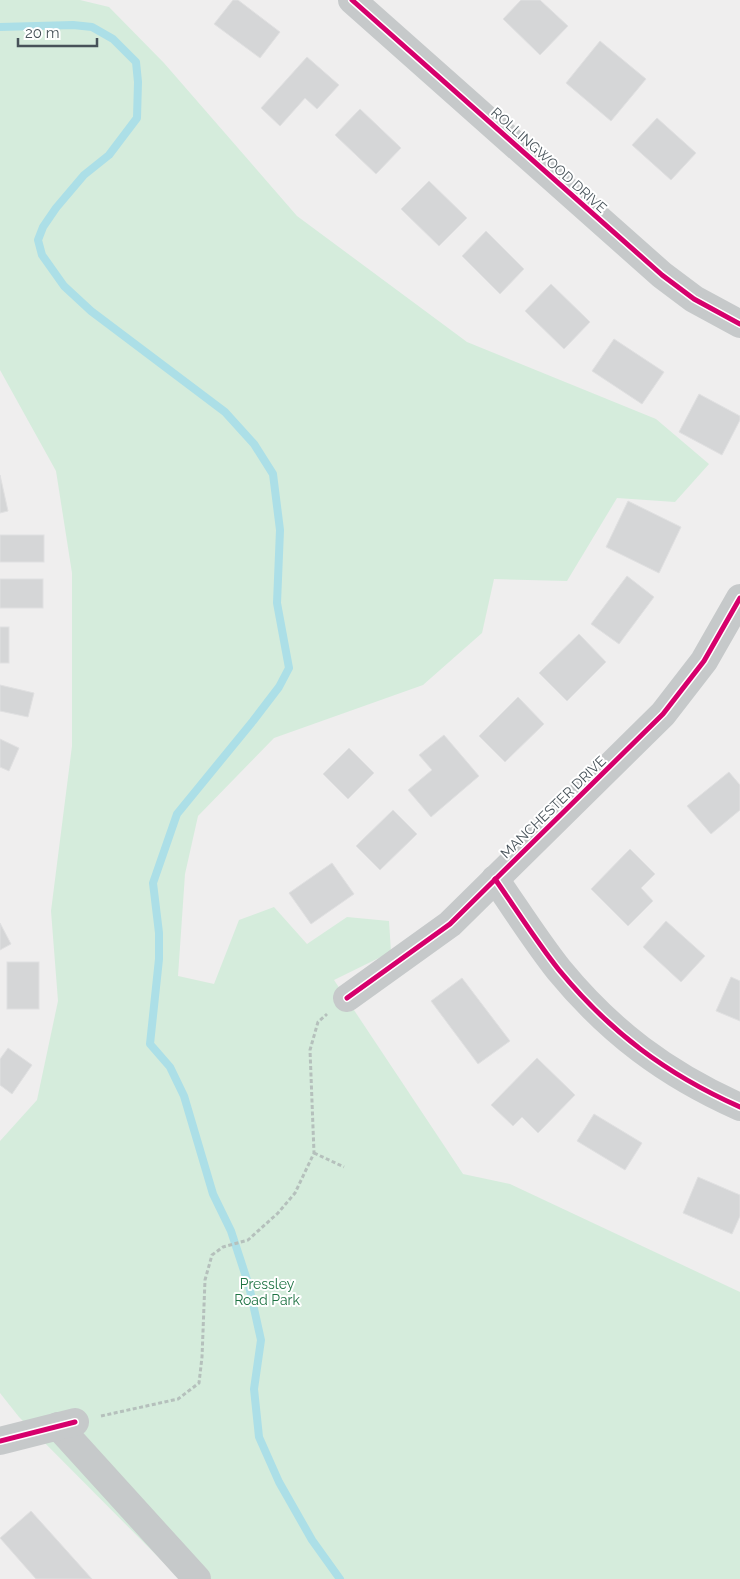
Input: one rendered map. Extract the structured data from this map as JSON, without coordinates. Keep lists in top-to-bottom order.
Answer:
{
  "streets": {
    "street": ["ROLLINGWOOD DRIVE", "MANCHESTER DRIVE"]
  },
  "parks": ["Pressley Road Park"],
  "scale_bar": "20 m"
}
